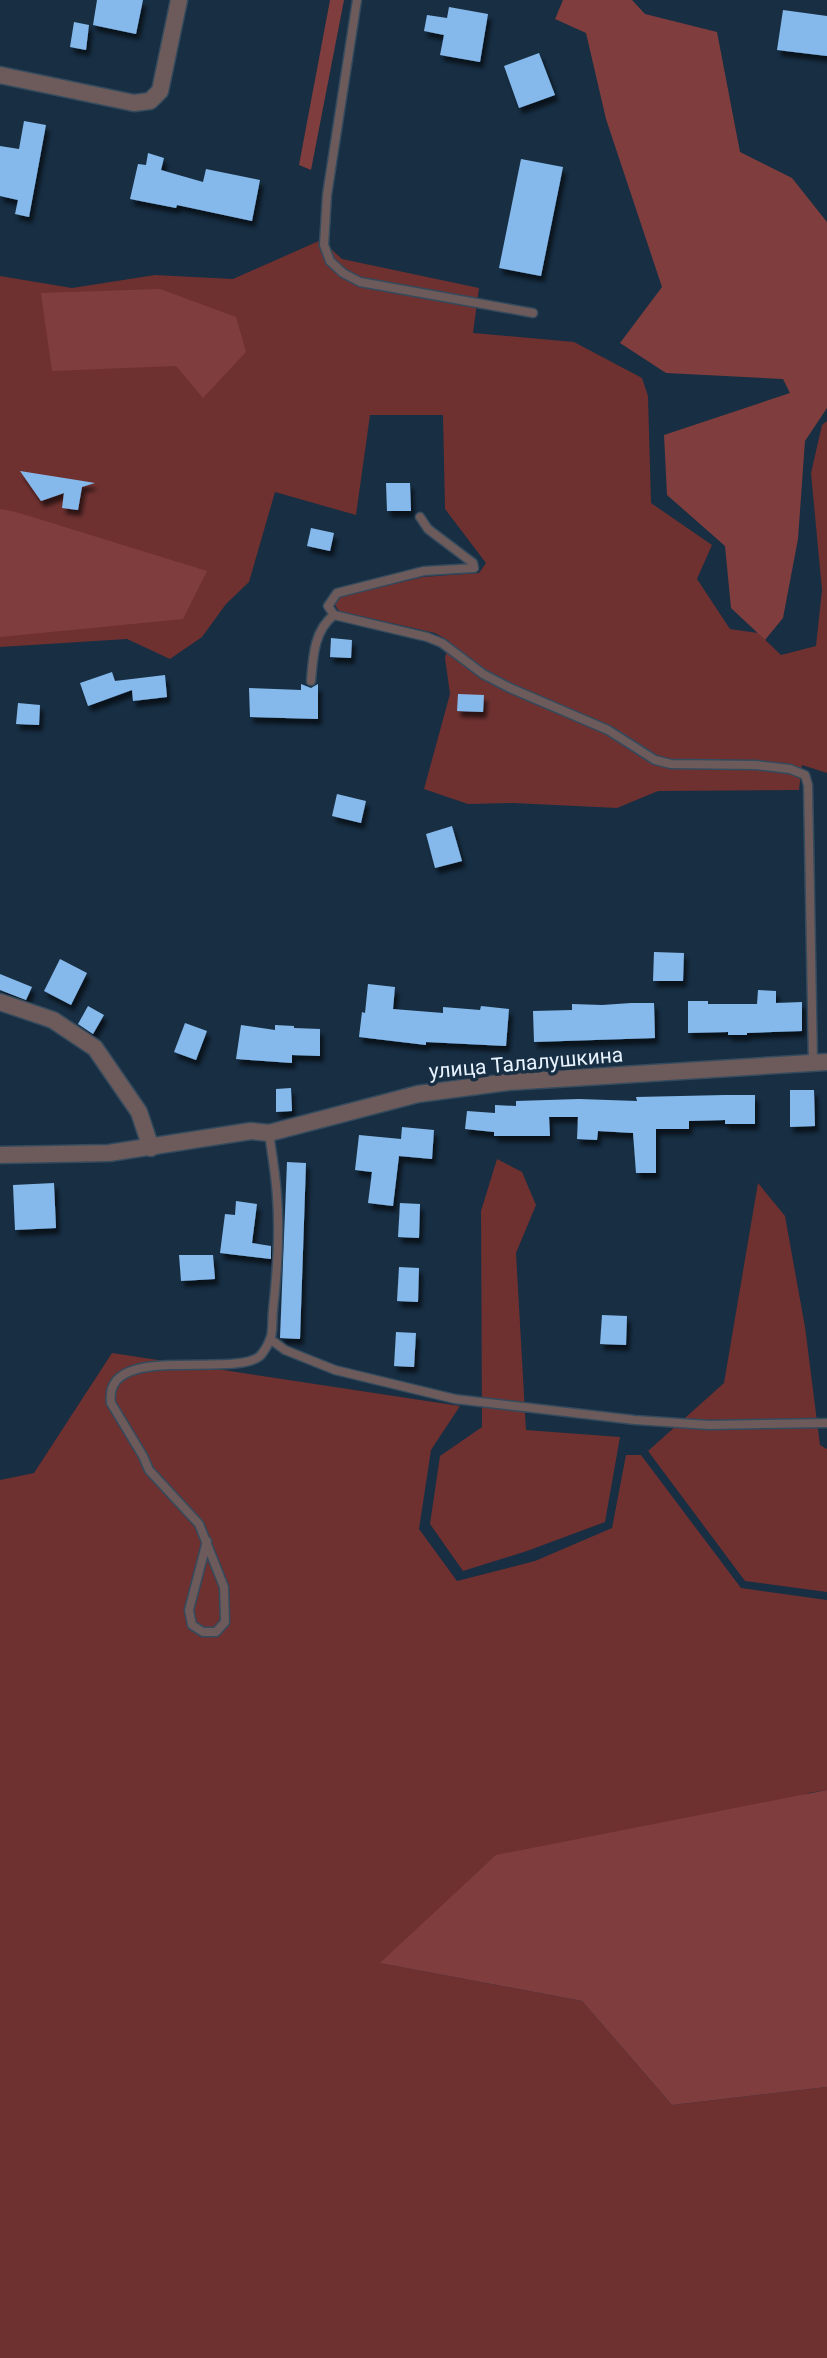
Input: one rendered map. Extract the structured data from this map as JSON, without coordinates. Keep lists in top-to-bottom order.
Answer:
{
  "streets": {
    "street": ["улица Талалушкина"]
  }
}
